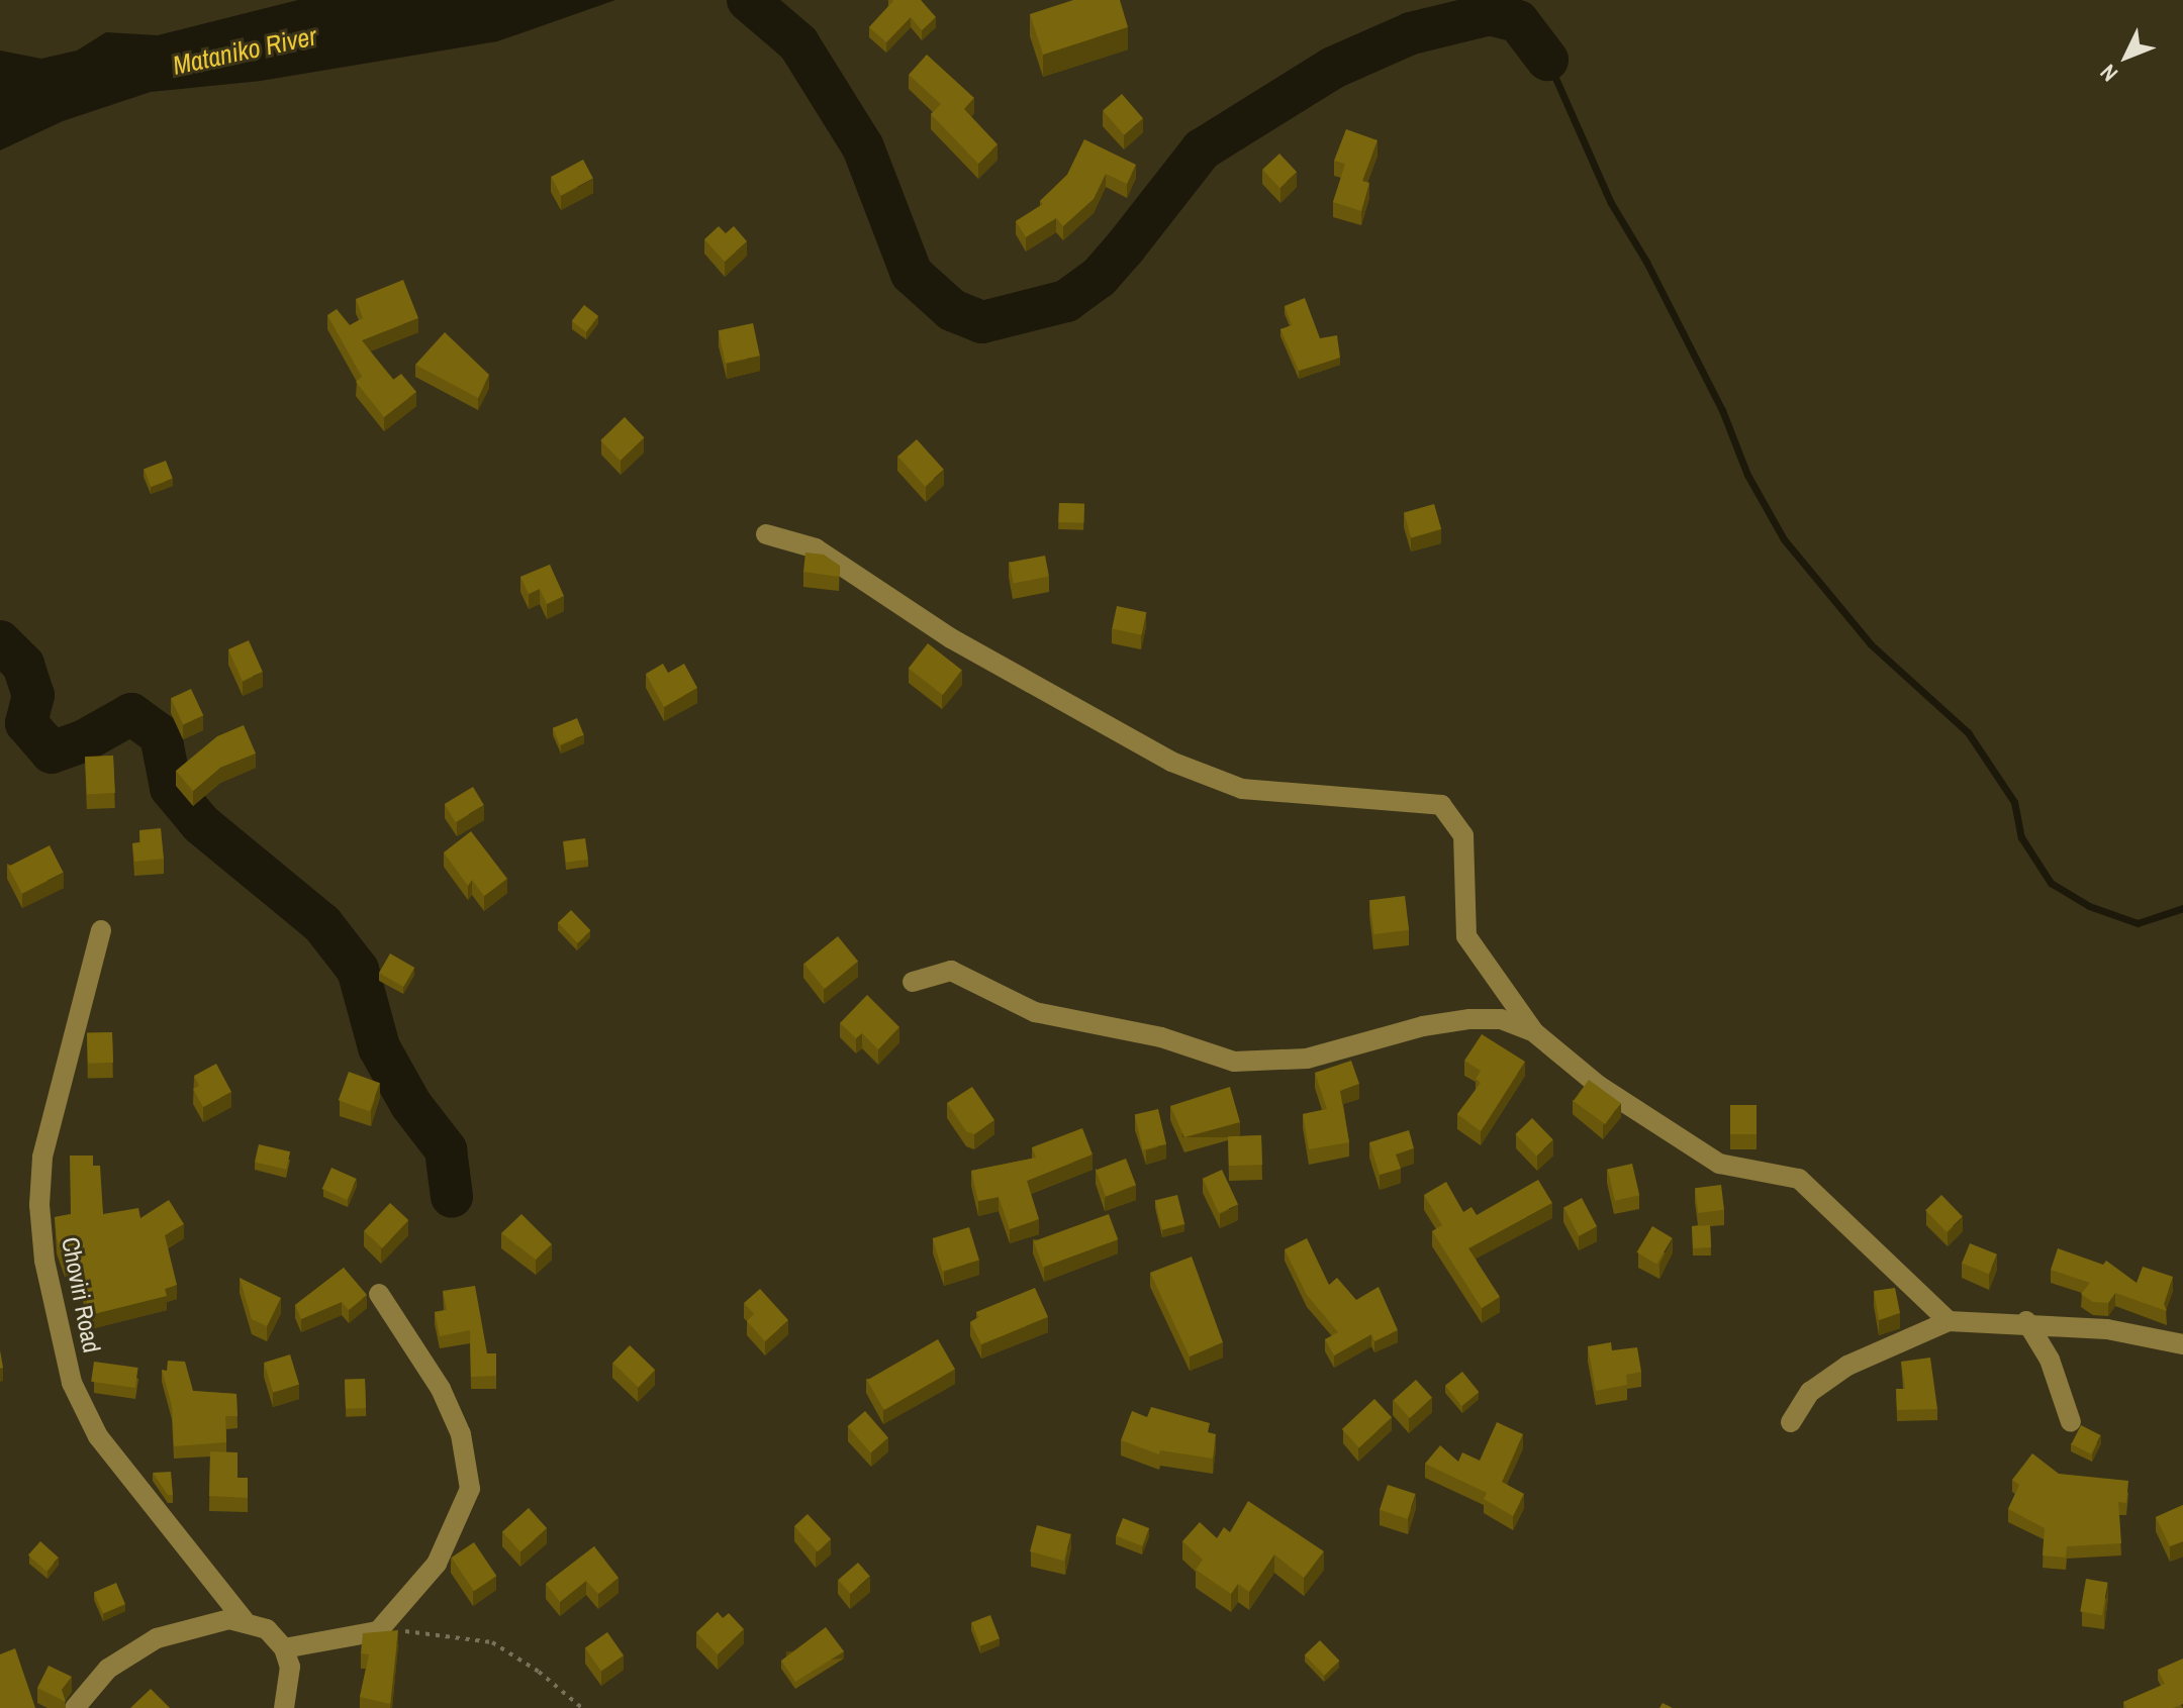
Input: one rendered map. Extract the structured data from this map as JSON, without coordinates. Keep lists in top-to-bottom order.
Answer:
{
  "streets": {
    "street": ["Choviri Road"]
  },
  "water": ["Mataniko River"],
  "north": "bottom left"
}
